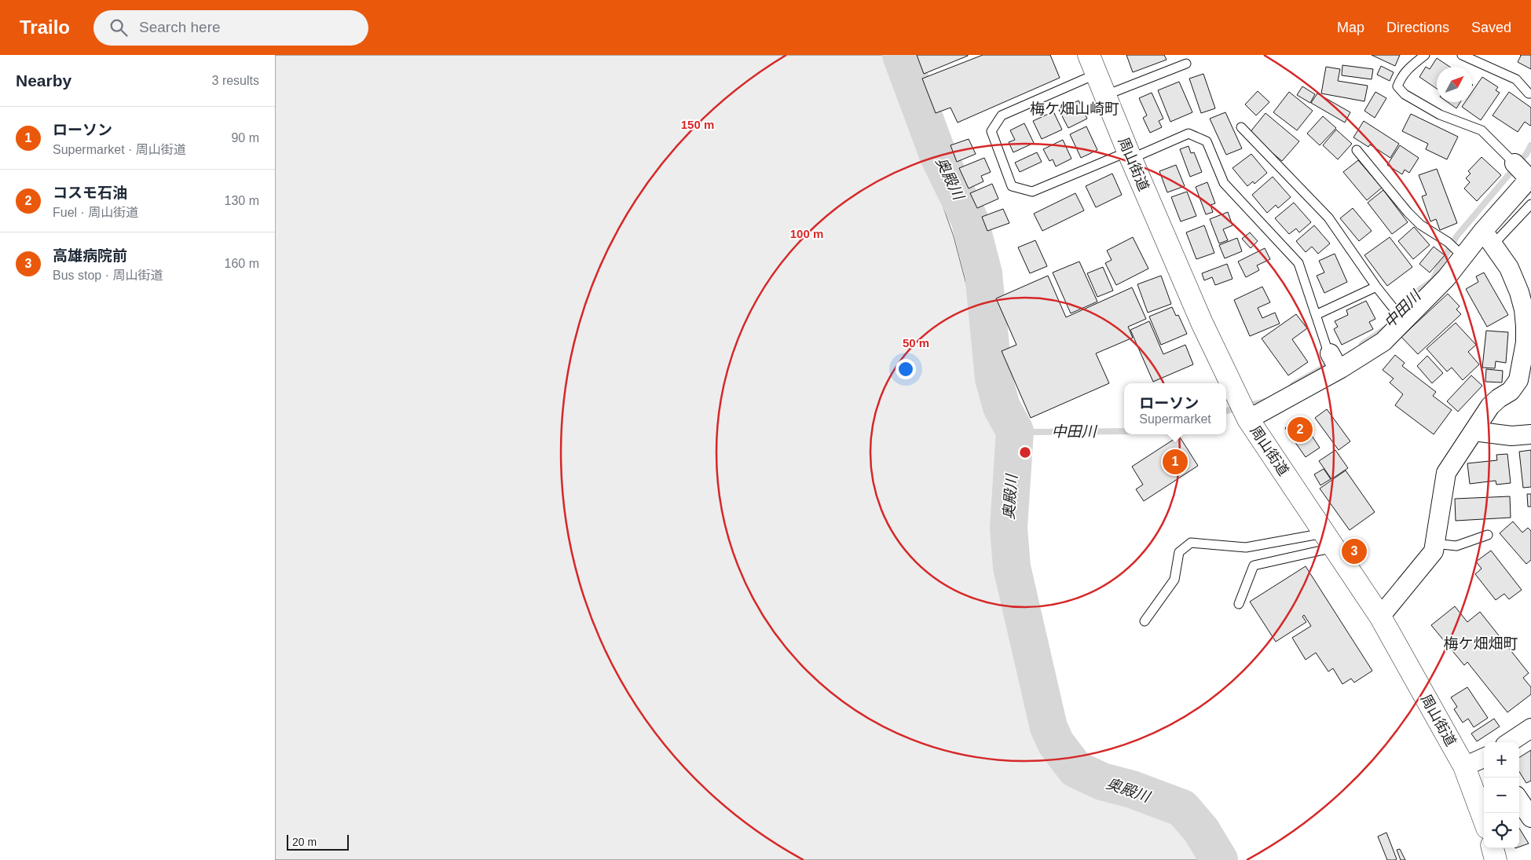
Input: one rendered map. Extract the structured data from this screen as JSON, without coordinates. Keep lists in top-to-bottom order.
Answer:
{
  "streets": {
    "highway": ["周山街道"]
  },
  "districts": ["梅ケ畑山崎町", "梅ケ畑畑町"],
  "water": ["奥殿川", "中田川"],
  "scale_bar": "20 m",
  "north": "top right",
  "page": {
    "header": "Trailo",
    "search": "Search here",
    "nav": ["Map", "Directions", "Saved"],
    "heading": ["Nearby", "3 results"],
    "list": [
      {
        "mark": "1",
        "name": "ローソン",
        "note": "Supermarket · 周山街道",
        "value": "90 m"
      },
      {
        "mark": "2",
        "name": "コスモ石油",
        "note": "Fuel · 周山街道",
        "value": "130 m"
      },
      {
        "mark": "3",
        "name": "高雄病院前",
        "note": "Bus stop · 周山街道",
        "value": "160 m"
      }
    ],
    "popup": ["ローソン", "Supermarket"],
    "pins": ["2", "1", "3"],
    "map_buttons": ["+", "−"],
    "scale": "20 m"
  },
  "rings": ["150 m", "100 m", "50 m"]
}
